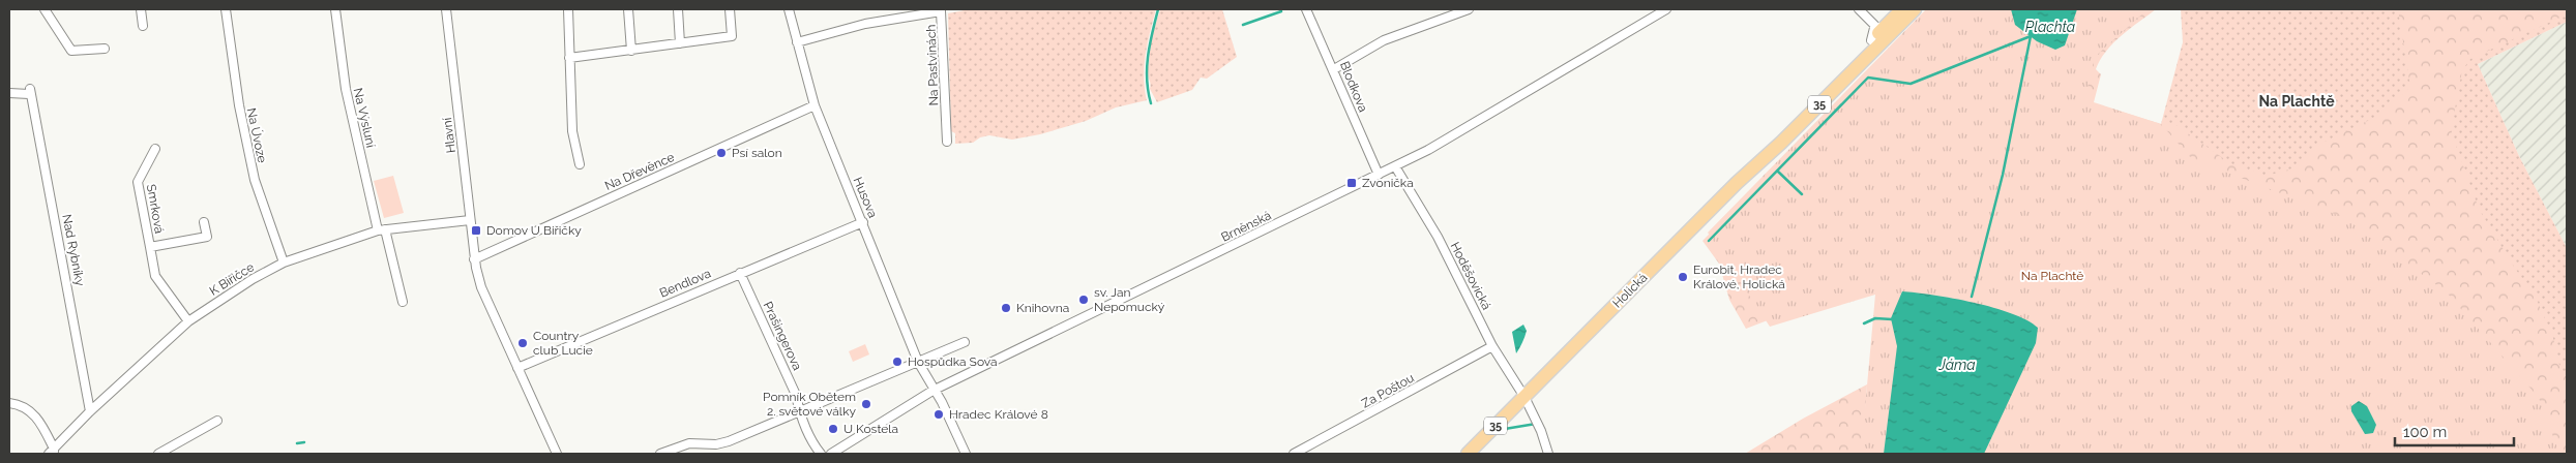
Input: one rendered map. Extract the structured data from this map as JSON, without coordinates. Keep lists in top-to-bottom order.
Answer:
{
  "streets": {
    "main road": ["35", "Holická"],
    "street": [
      "Na Pastvinách",
      "Blodkova",
      "Na Výsluní",
      "Na Úvoze",
      "Hlavní",
      "Na Dřevěnce",
      "Husova",
      "Smrková",
      "Brněnská",
      "Nad Rybníky",
      "Hoděšovická",
      "K Biřičce",
      "Bendlova",
      "Prašingerova",
      "Za Poštou"
    ]
  },
  "crossings": [
    ["Na Pastvinách", "Husova"],
    ["Blodkova", "Brněnská"],
    ["Na Výsluní", "K Biřičce"],
    ["Na Úvoze", "K Biřičce"],
    ["Hlavní", "Na Dřevěnce"],
    ["Hlavní", "K Biřičce"],
    ["Hlavní", "Bendlova"],
    ["Na Dřevěnce", "Husova"],
    ["Husova", "Brněnská"],
    ["Husova", "Bendlova"],
    ["Smrková", "K Biřičce"],
    ["Brněnská", "Hoděšovická"],
    ["Nad Rybníky", "K Biřičce"],
    ["Hoděšovická", "Holická"],
    ["Hoděšovická", "Za Poštou"],
    ["Bendlova", "Prašingerova"]
  ],
  "districts": ["Na Plachtě"],
  "water": ["Plachta", "Jáma"],
  "parks": ["Na Plachtě"],
  "places": {
    "other": [
      "Psí salon",
      "Eurobit, Hradec Králové, Holická",
      "sv. Jan Nepomucký",
      "Knihovna",
      "Country club Lucie",
      "Hospůdka Sova",
      "Pomník Obětem 2. světové války",
      "Hradec Králové 8",
      "U Kostela"
    ],
    "transit": ["Zvonička", "Domov U Biřičky"]
  },
  "scale_bar": "100 m"
}
